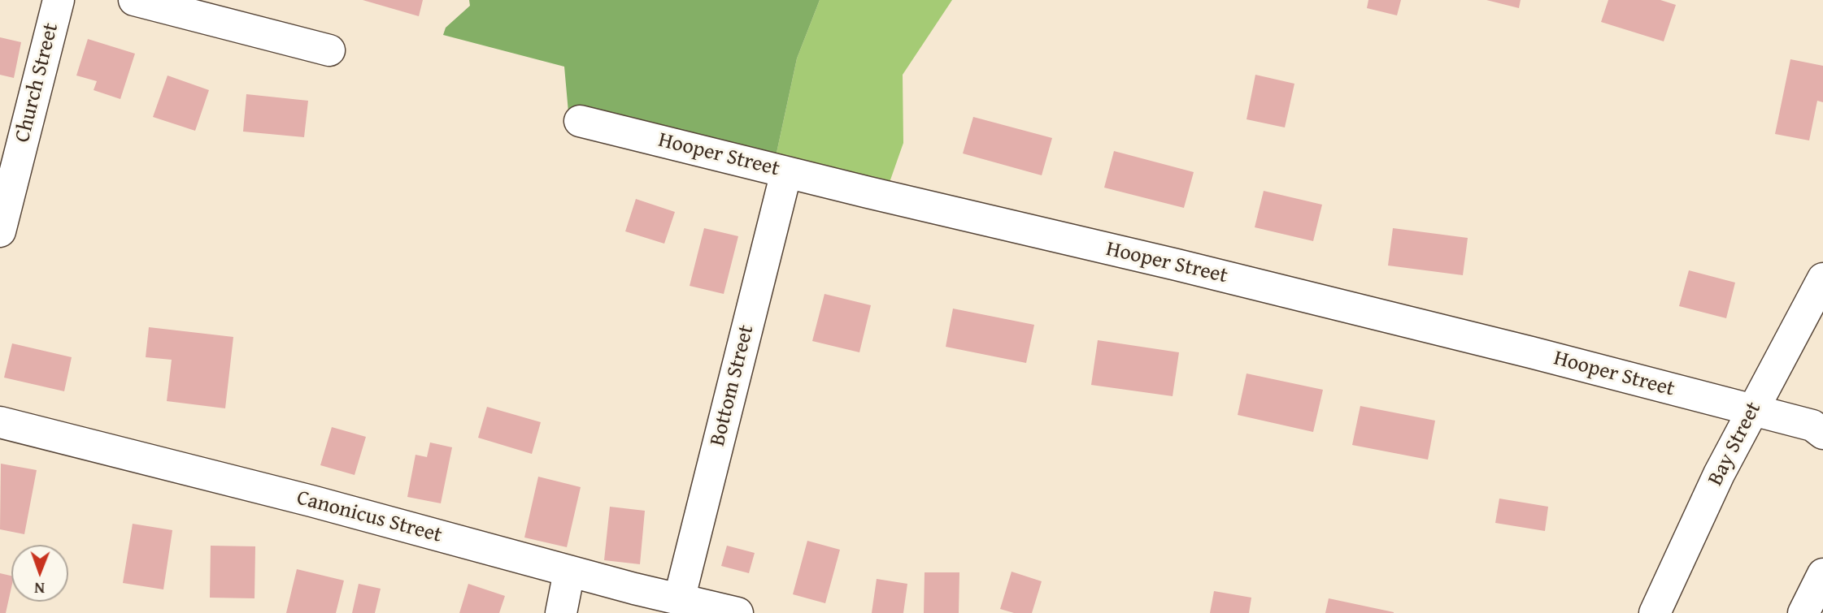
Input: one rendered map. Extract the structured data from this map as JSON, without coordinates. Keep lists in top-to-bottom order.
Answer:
{
  "streets": {
    "street": [
      "Church Street",
      "Hooper Street",
      "Bottom Street",
      "Bay Street",
      "Canonicus Street"
    ]
  },
  "crossings": [
    ["Hooper Street", "Bottom Street"],
    ["Hooper Street", "Bay Street"],
    ["Bottom Street", "Canonicus Street"]
  ],
  "north": "bottom"
}
